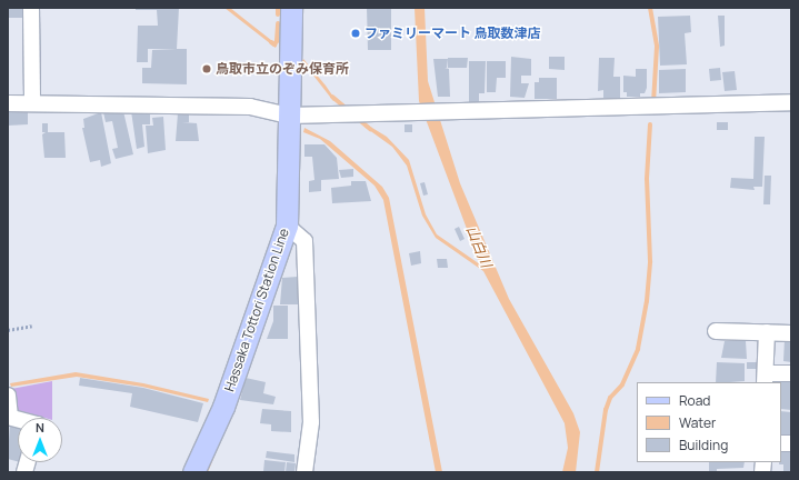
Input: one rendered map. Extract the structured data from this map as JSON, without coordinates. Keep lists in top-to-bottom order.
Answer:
{
  "streets": {
    "main road": ["Hassaka Tottori Station Line"]
  },
  "water": ["山白川"],
  "places": ["ファミリーマート 鳥取数津店", "鳥取市立のぞみ保育所"],
  "legend": ["Road", "Water", "Building"],
  "north": "top"
}
